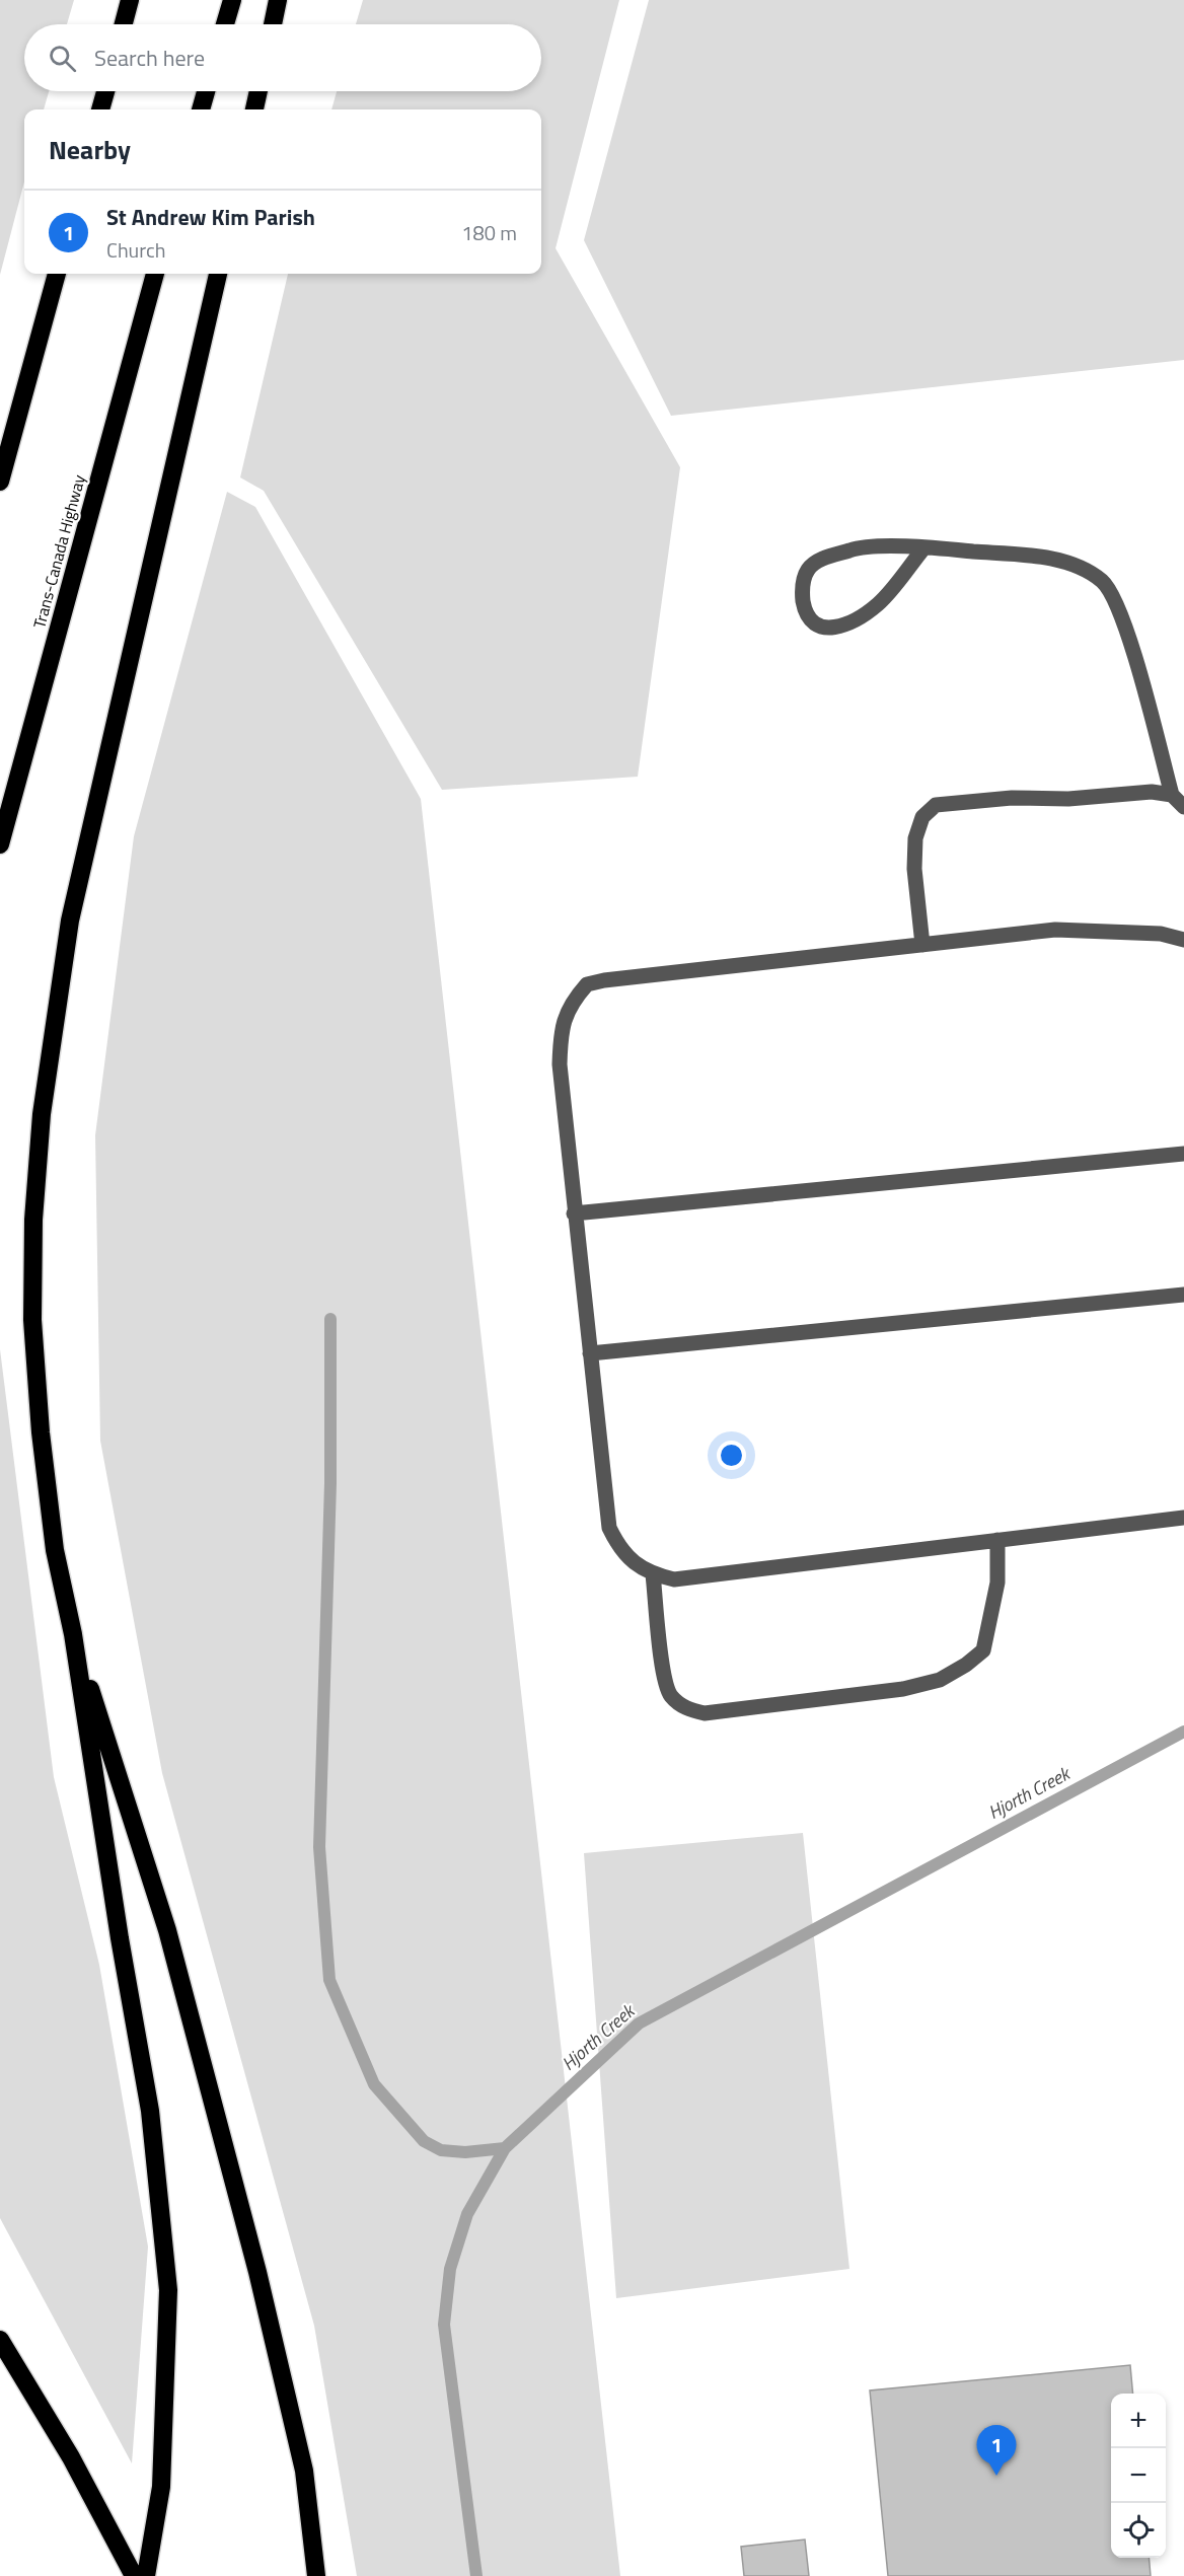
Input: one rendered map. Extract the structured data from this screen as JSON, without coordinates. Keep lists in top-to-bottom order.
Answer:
{
  "streets": {
    "highway": ["Trans-Canada Highway"]
  },
  "water": ["Hjorth Creek"],
  "page": {
    "search": "Search here",
    "heading": "Nearby",
    "list": [
      {
        "mark": "1",
        "name": "St Andrew Kim Parish",
        "note": "Church",
        "value": "180 m"
      }
    ],
    "map_buttons": ["+", "−"],
    "pins": "1"
  }
}
